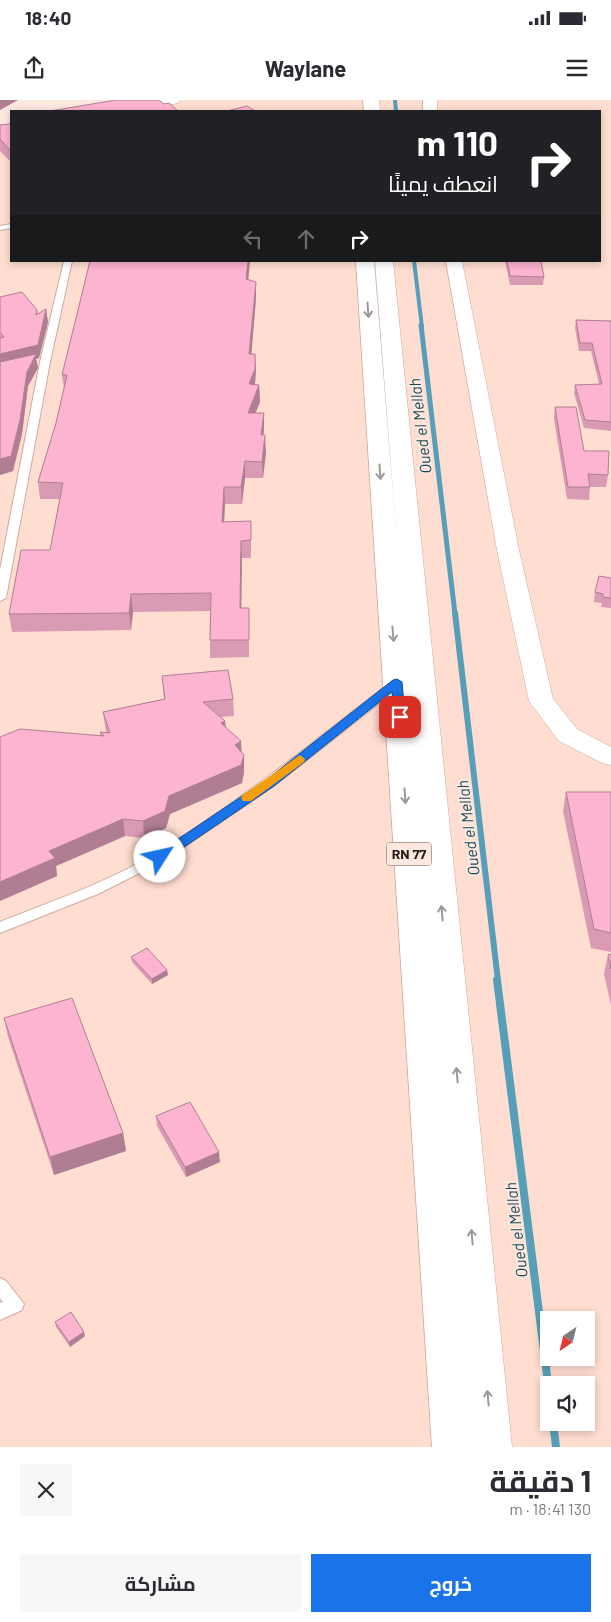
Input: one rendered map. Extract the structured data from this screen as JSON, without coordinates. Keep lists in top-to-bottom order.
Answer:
{
  "streets": {
    "main road": ["RN 77"]
  },
  "water": ["Oued el Mellah"],
  "north": "bottom left",
  "page": {
    "status": "18:40",
    "header": "Waylane",
    "turn": ["110 m", "انعطف يمينًا"],
    "heading": ["1 دقيقة", "130 m · 18:41"],
    "buttons": ["خروج", "مشاركة"]
  }
}
